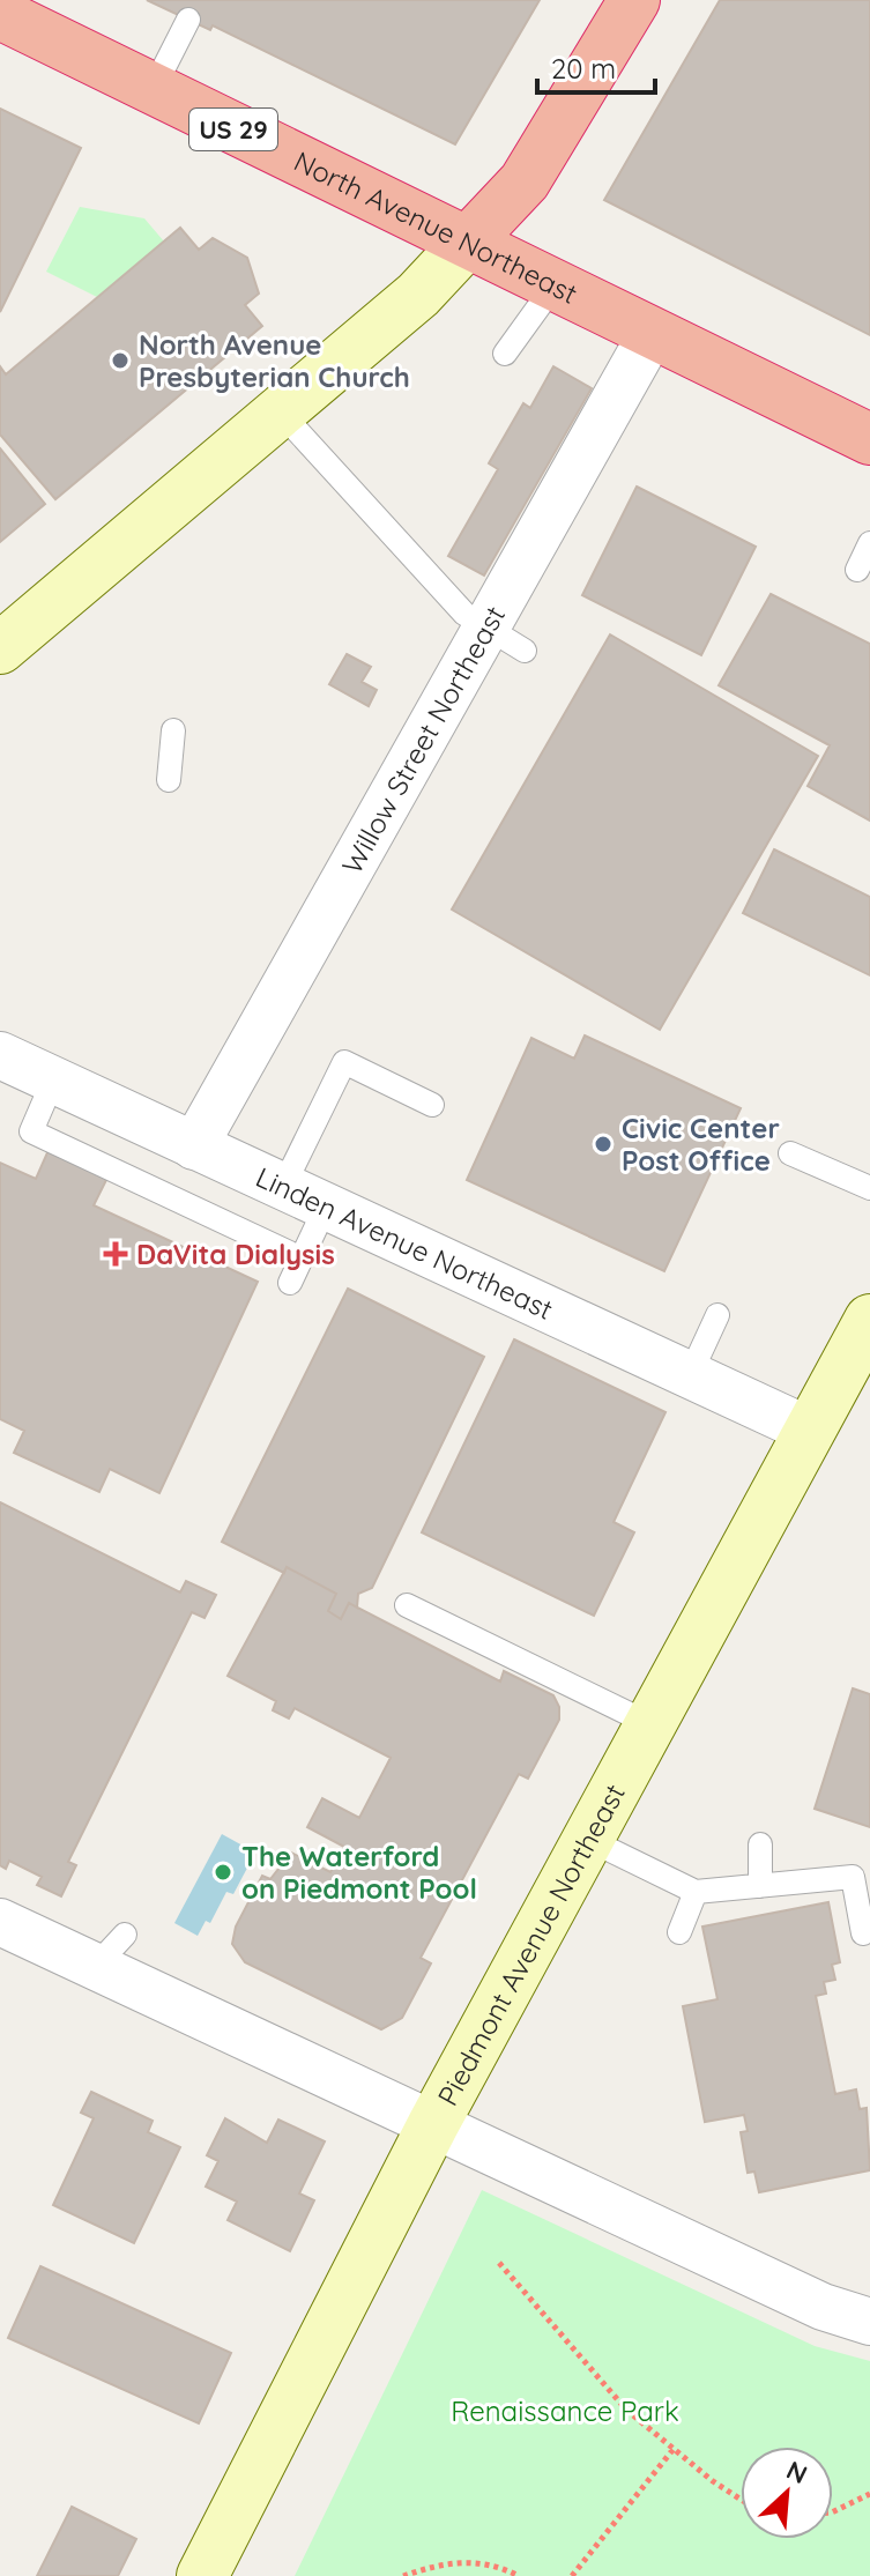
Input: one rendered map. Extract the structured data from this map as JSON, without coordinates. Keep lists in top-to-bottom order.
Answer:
{
  "streets": {
    "highway": ["US 29", "North Avenue Northeast"],
    "main road": ["Piedmont Avenue Northeast"],
    "street": ["Willow Street Northeast", "Linden Avenue Northeast"]
  },
  "crossings": [
    ["North Avenue Northeast", "Willow Street Northeast"],
    ["Willow Street Northeast", "Linden Avenue Northeast"],
    ["Linden Avenue Northeast", "Piedmont Avenue Northeast"]
  ],
  "parks": ["Renaissance Park"],
  "places": {
    "other": ["North Avenue Presbyterian Church", "Civic Center Post Office", "The Waterford on Piedmont Pool"],
    "health": ["DaVita Dialysis"]
  },
  "scale_bar": "20 m",
  "north": "top right"
}
